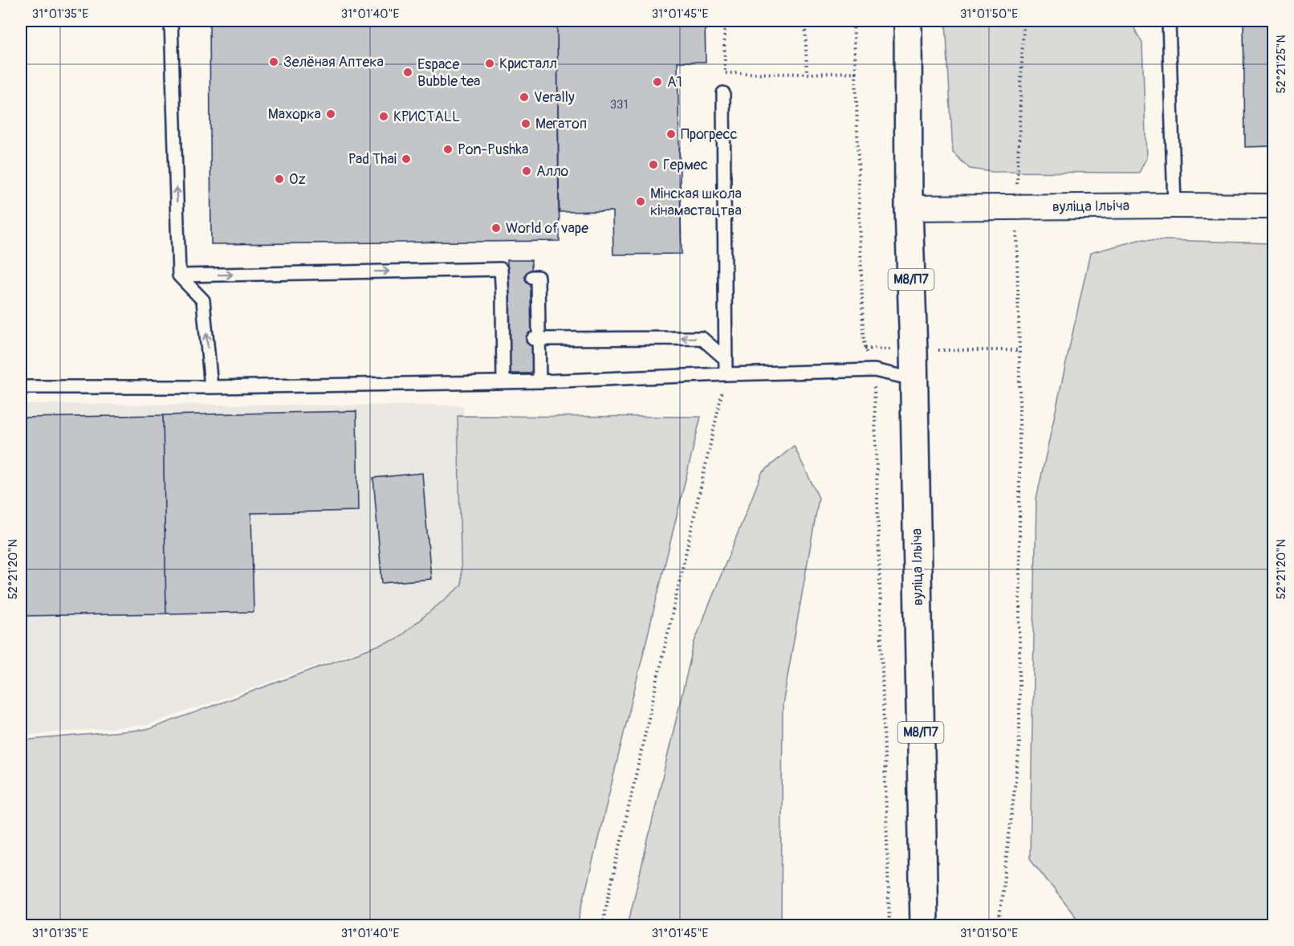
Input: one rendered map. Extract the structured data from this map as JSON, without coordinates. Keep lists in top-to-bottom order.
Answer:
{
  "streets": {
    "main road": ["вуліца Ільіча", "М8/П7"]
  },
  "places": [
    "Зелёная Аптека",
    "Кристалл",
    "Espace Bubble tea",
    "A1",
    "Verally",
    "Махорка",
    "КРИСТАLL",
    "Мегатоп",
    "Прогресс",
    "Pon-Pushka",
    "Pad Thai",
    "Гермес",
    "Алло",
    "Oz",
    "Мінская школа кінамастацтва",
    "World of vape"
  ],
  "house_numbers": ["331"],
  "coordinates": [
    "31°01'35\"E",
    "31°01'40\"E",
    "31°01'45\"E",
    "31°01'50\"E",
    "52°21'25\"N",
    "52°21'20\"N"
  ]
}
